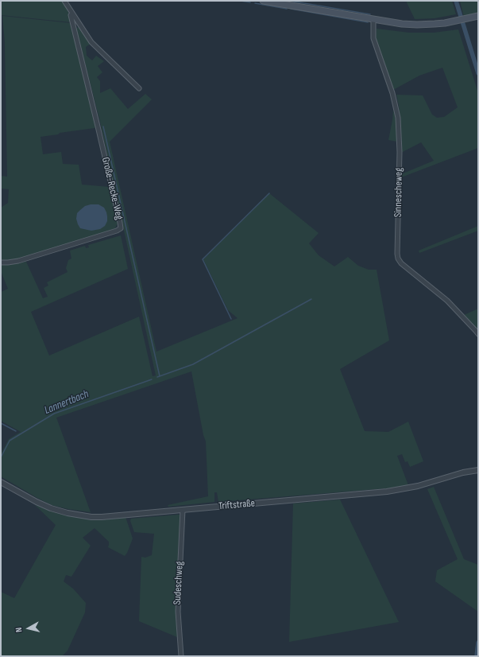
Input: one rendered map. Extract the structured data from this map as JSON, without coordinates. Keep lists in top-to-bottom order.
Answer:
{
  "streets": {
    "street": [
      "Große-Recke-Weg",
      "Sinnescheweg",
      "Triftstraße",
      "Sudeschweg"
    ]
  },
  "crossings": [
    ["Triftstraße", "Sudeschweg"]
  ],
  "water": ["Lannertbach"],
  "north": "left"
}
